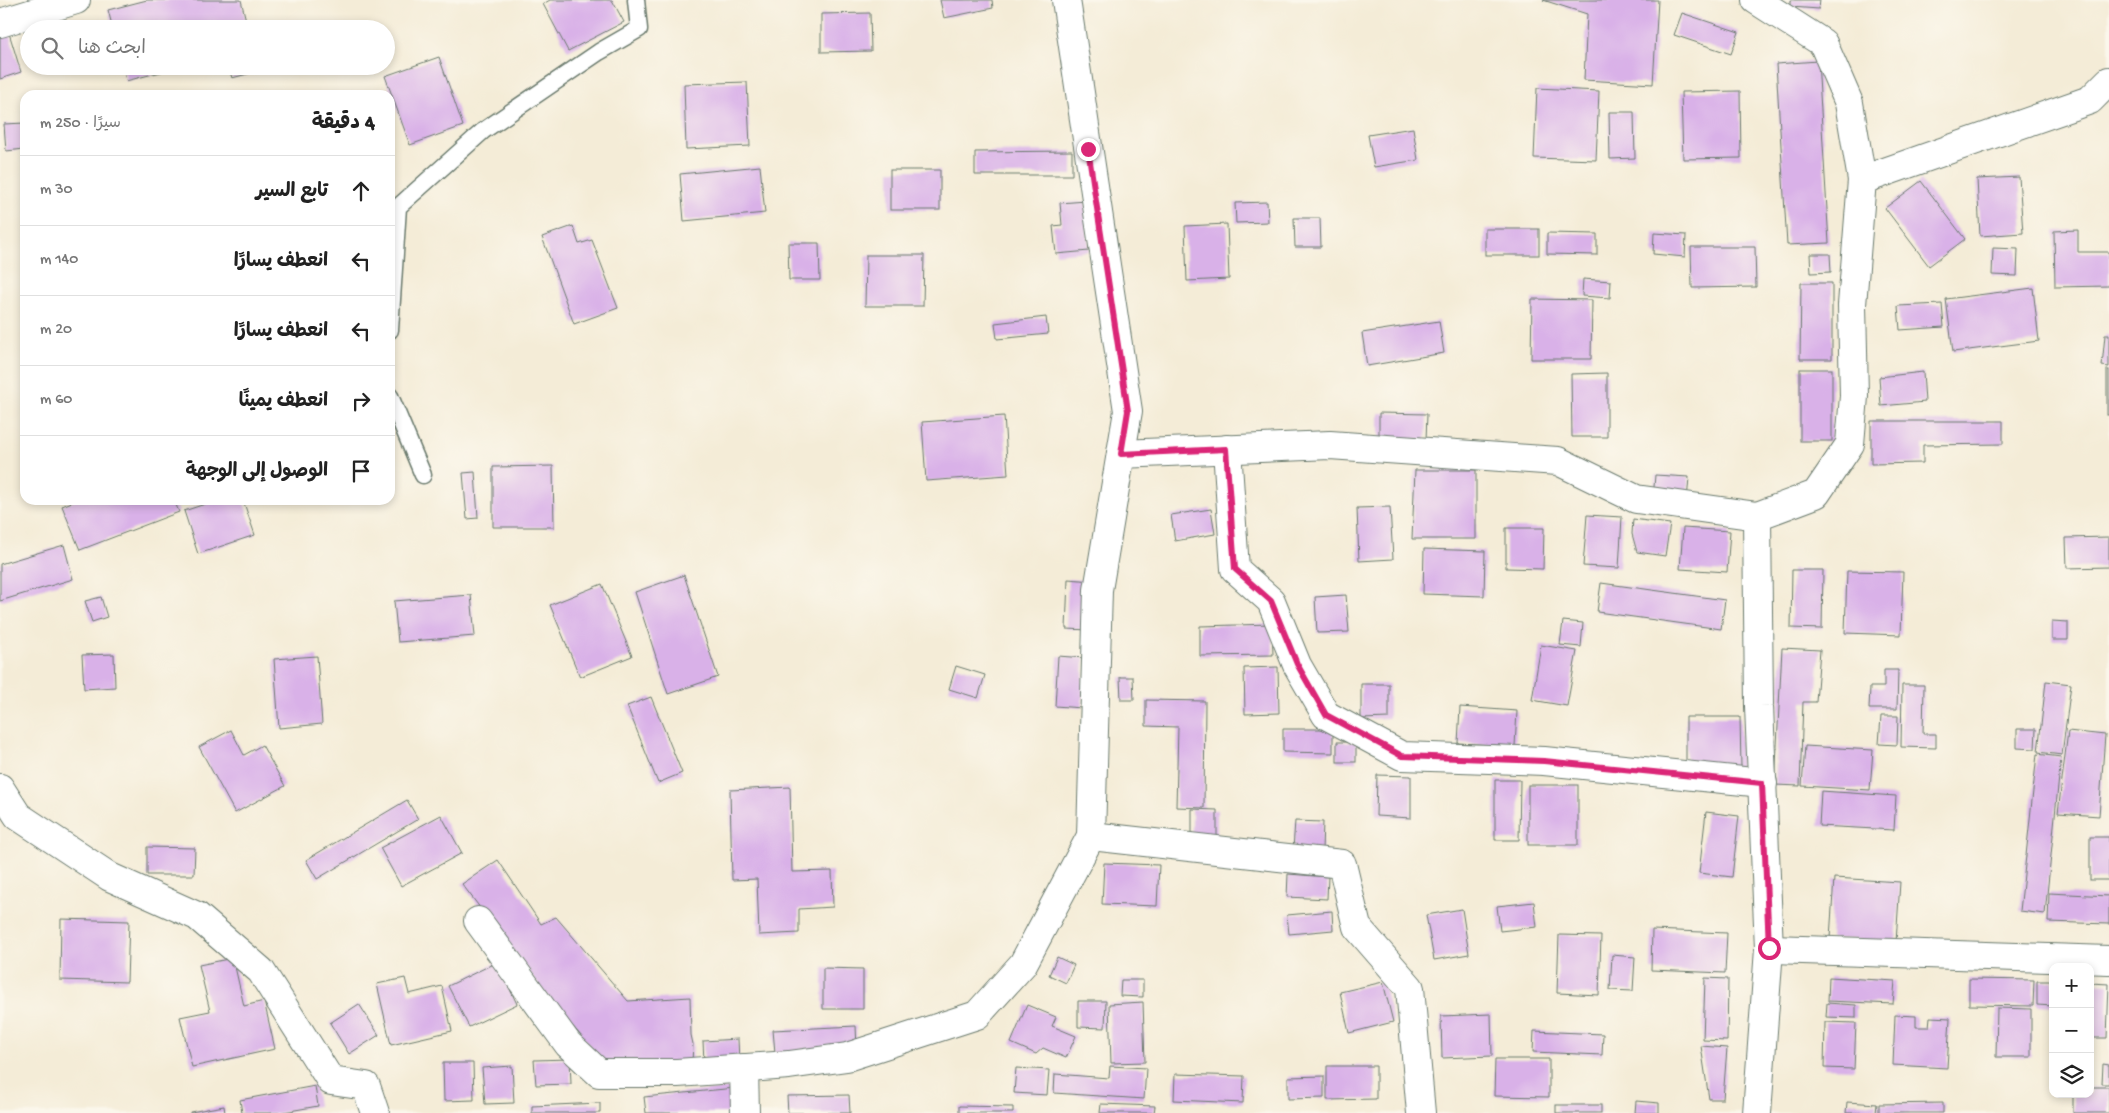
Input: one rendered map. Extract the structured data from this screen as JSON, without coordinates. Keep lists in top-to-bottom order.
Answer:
{
  "page": {
    "search": "ابحث هنا",
    "heading": ["4 دقيقة", "سيرًا · 250 m"],
    "list": [
      ["تابع السير", "30 m"],
      ["انعطف يسارًا", "140 m"],
      ["انعطف يسارًا", "20 m"],
      ["انعطف يمينًا", "60 m"],
      "الوصول إلى الوجهة"
    ],
    "map_buttons": ["+", "−"]
  }
}
